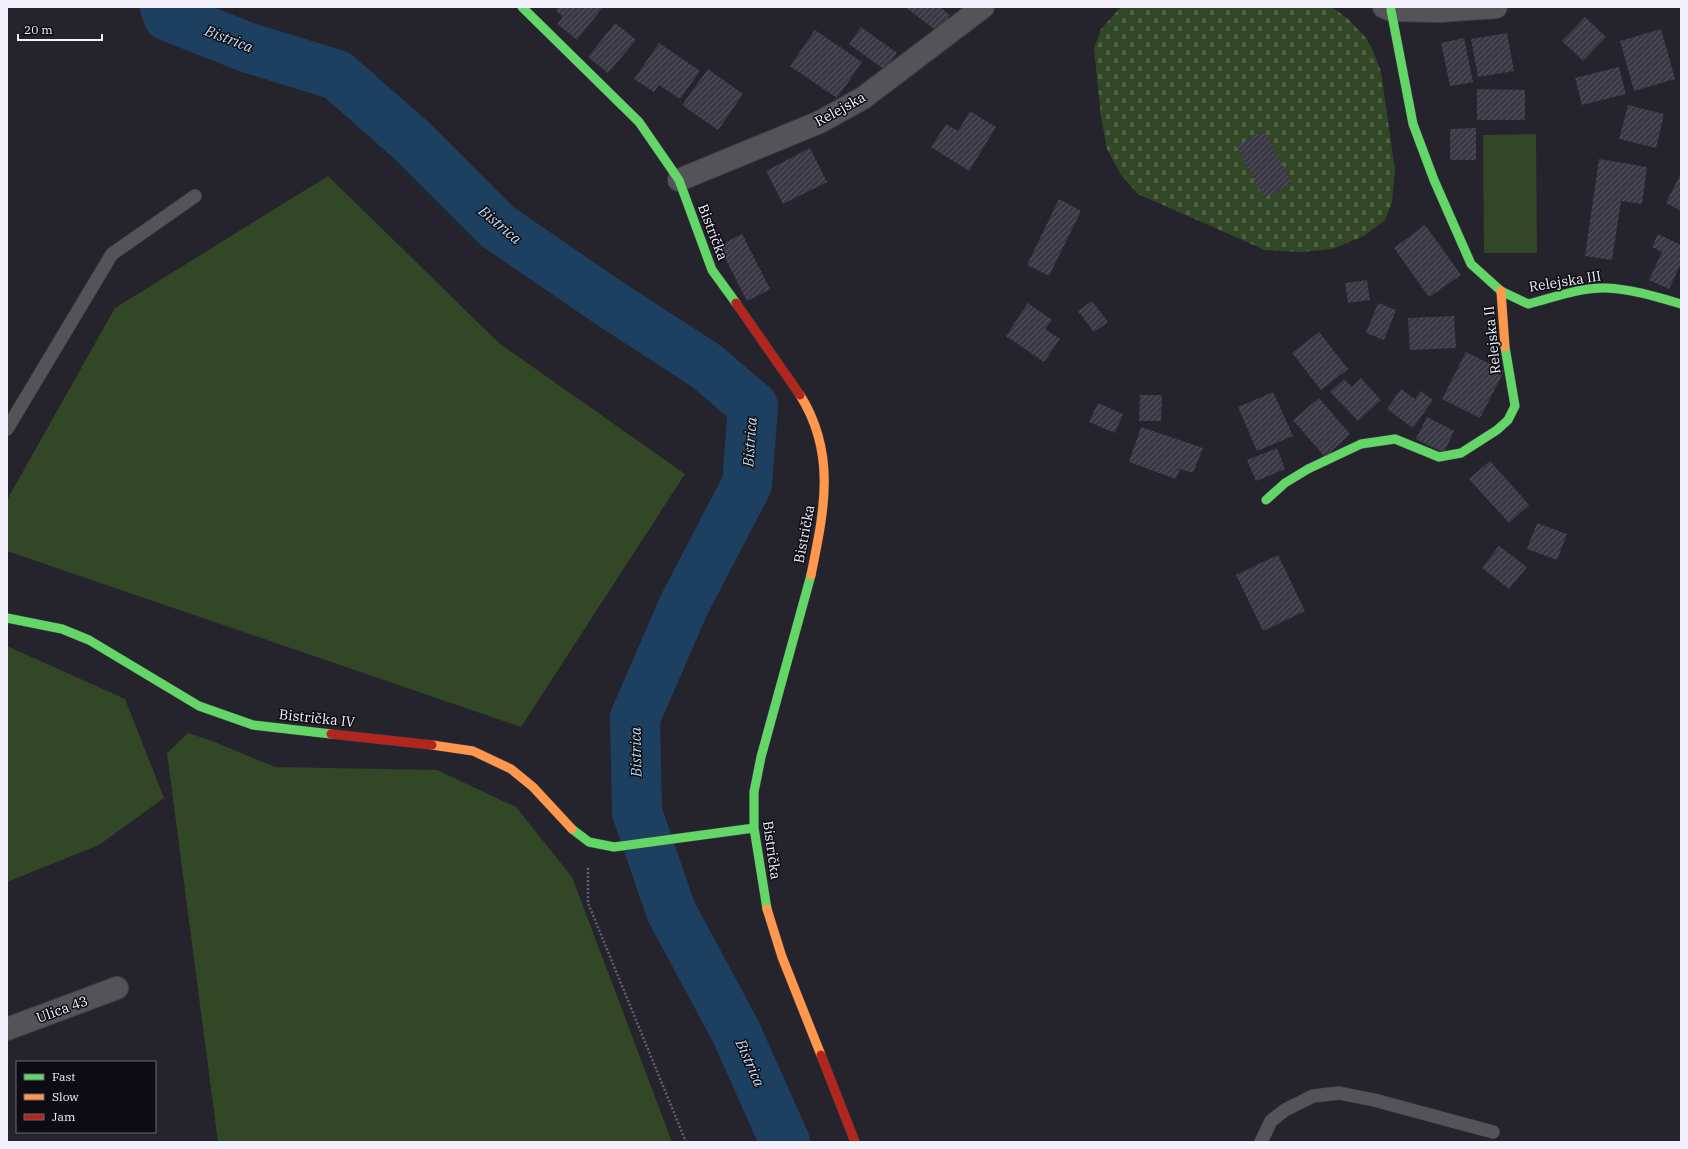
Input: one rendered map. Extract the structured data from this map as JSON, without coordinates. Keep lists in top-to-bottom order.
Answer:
{
  "streets": {
    "street": [
      "Relejska",
      "Bistrička",
      "Relejska III",
      "Relejska II",
      "Bistrička IV",
      "Ulica 43"
    ]
  },
  "crossings": [
    ["Relejska", "Bistrička"],
    ["Bistrička", "Bistrička IV"],
    ["Relejska III", "Relejska II"]
  ],
  "water": ["Bistrica"],
  "legend": ["Fast", "Slow", "Jam"],
  "scale_bar": "20 m"
}
